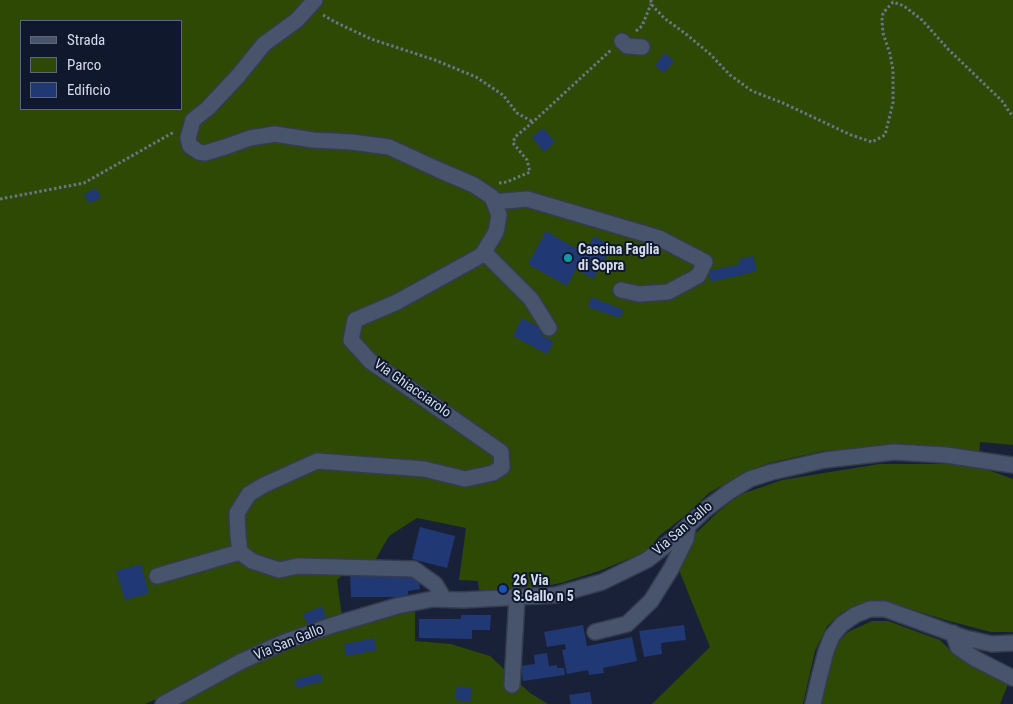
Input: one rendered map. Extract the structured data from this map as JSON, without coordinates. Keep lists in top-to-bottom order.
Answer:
{
  "streets": {
    "street": ["Via Ghiacciarolo", "Via San Gallo"]
  },
  "places": ["Cascina Faglia di Sopra", "26 Via S.Gallo n 5"],
  "legend": ["Strada", "Parco", "Edificio"]
}
